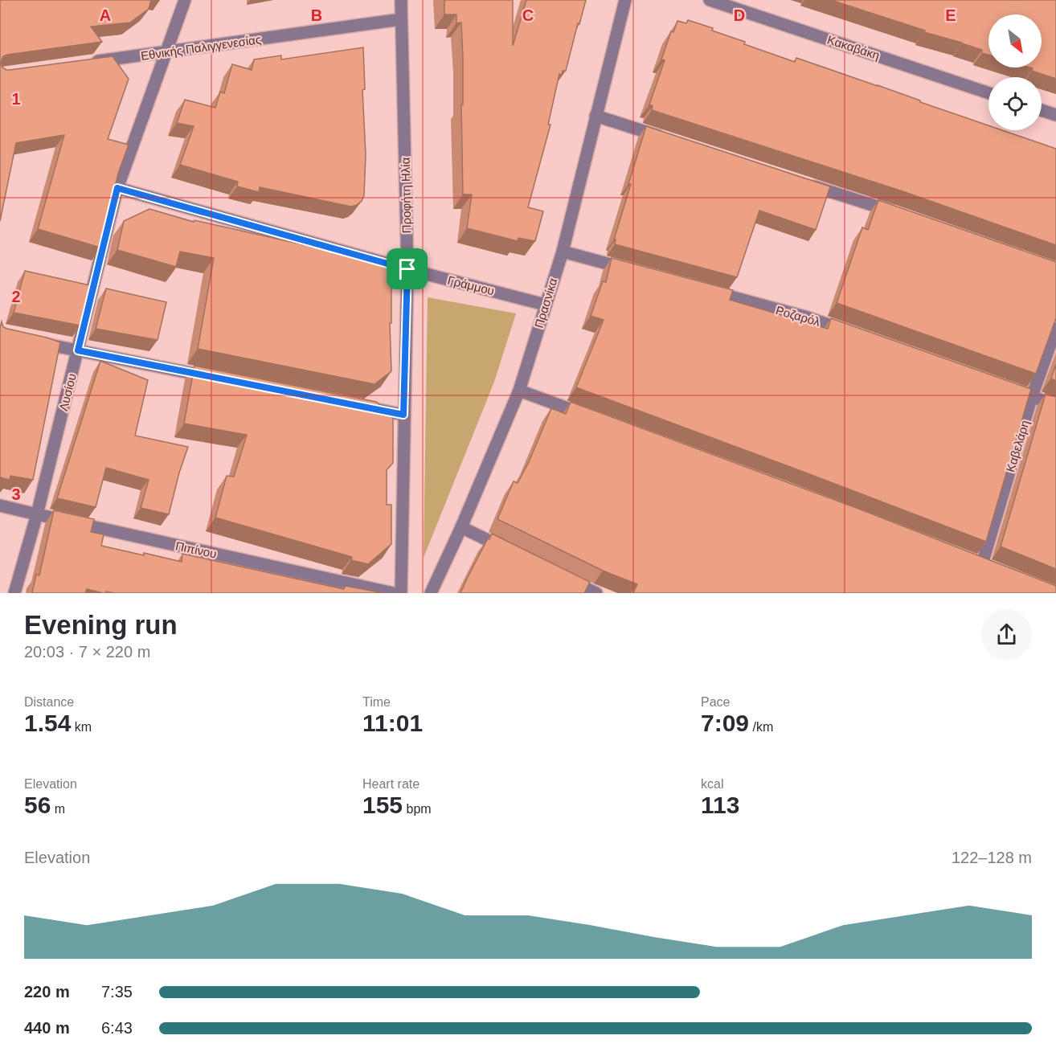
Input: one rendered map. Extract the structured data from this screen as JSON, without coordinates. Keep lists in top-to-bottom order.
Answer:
{
  "streets": {
    "street": [
      "Εθνικής Παλιγγενεσίας",
      "Κακαβάκη",
      "Προφήτη Ηλία",
      "Γράμμου",
      "Πρασνίκα",
      "Ροζαρόλ",
      "Λυσίου",
      "Καβελάρη",
      "Πιπίνου"
    ]
  },
  "crossings": [
    ["Εθνικής Παλιγγενεσίας", "Προφήτη Ηλία"],
    ["Εθνικής Παλιγγενεσίας", "Λυσίου"],
    ["Προφήτη Ηλία", "Γράμμου"],
    ["Γράμμου", "Πρασνίκα"],
    ["Γράμμου", "Λυσίου"],
    ["Λυσίου", "Πιπίνου"]
  ],
  "north": "bottom right",
  "page": {
    "heading": ["Evening run", "20:03 · 7 × 220 m"],
    "stats": [
      ["Distance", "1.54 km"],
      ["Time", "11:01"],
      ["Pace", "7:09 /km"],
      ["Elevation", "56 m"],
      ["Heart rate", "155 bpm"],
      ["kcal", "113"]
    ],
    "chart": ["Elevation", "122–128 m"],
    "list": [
      {
        "name": "220 m",
        "note": "7:35"
      },
      {
        "name": "440 m",
        "note": "6:43"
      }
    ]
  },
  "grid": {
    "columns": [
      "A",
      "B",
      "C",
      "D",
      "E"
    ],
    "rows": ["1", "2", "3"]
  }
}
